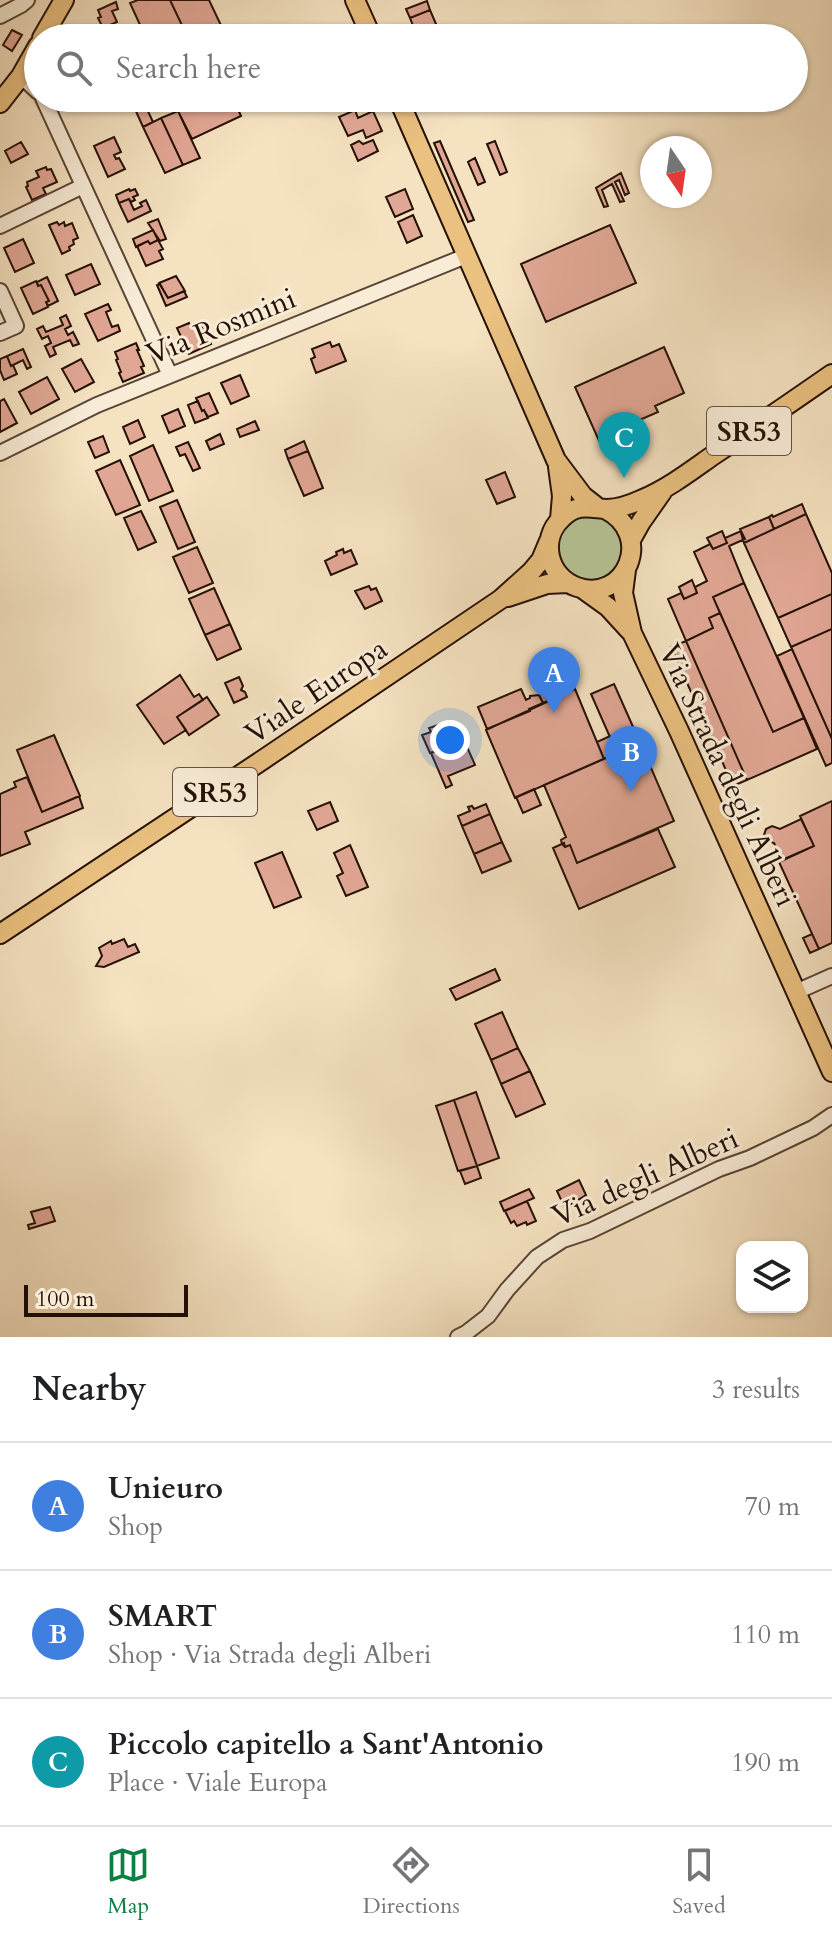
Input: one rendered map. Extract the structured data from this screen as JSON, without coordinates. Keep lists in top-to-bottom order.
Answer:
{
  "streets": {
    "main road": ["SR53", "Viale Europa", "Via Strada degli Alberi"],
    "street": ["Via Rosmini", "Via degli Alberi"]
  },
  "crossings": [
    ["SR53", "Viale Europa"],
    ["SR53", "Via Strada degli Alberi"],
    ["Viale Europa", "Via Strada degli Alberi"]
  ],
  "scale_bar": "100 m",
  "north": "bottom",
  "page": {
    "search": "Search here",
    "pins": ["C", "A", "B"],
    "scale": "100 m",
    "heading": ["Nearby", "3 results"],
    "list": [
      {
        "mark": "A",
        "name": "Unieuro",
        "note": "Shop",
        "value": "70 m"
      },
      {
        "mark": "B",
        "name": "SMART",
        "note": "Shop · Via Strada degli Alberi",
        "value": "110 m"
      },
      {
        "mark": "C",
        "name": "Piccolo capitello a Sant'Antonio",
        "note": "Place · Viale Europa",
        "value": "190 m"
      }
    ],
    "nav": ["Map", "Directions", "Saved"]
  }
}
